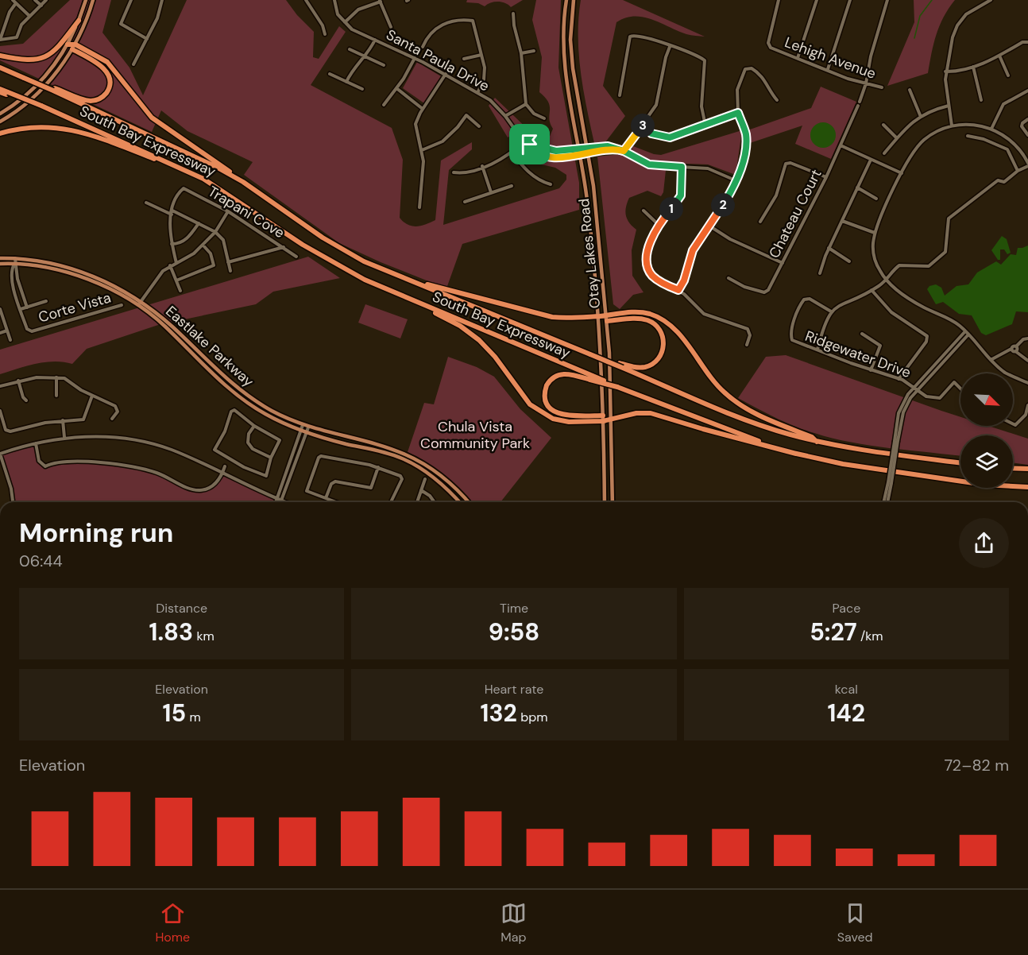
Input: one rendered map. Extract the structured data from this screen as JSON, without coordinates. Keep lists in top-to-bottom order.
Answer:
{
  "streets": {
    "highway": ["South Bay Expressway"],
    "main road": ["Otay Lakes Road", "Eastlake Parkway"],
    "street": [
      "Lehigh Avenue",
      "Santa Paula Drive",
      "Trapani Cove",
      "Chateau Court",
      "Corte Vista",
      "Ridgewater Drive"
    ]
  },
  "crossings": [
    ["Santa Paula Drive", "Otay Lakes Road"],
    ["Corte Vista", "Eastlake Parkway"]
  ],
  "parks": ["Chula Vista Community Park"],
  "north": "bottom right",
  "page": {
    "pins": ["3", "2", "1"],
    "heading": ["Morning run", "06:44"],
    "stats": [
      ["Distance", "1.83 km"],
      ["Time", "9:58"],
      ["Pace", "5:27 /km"],
      ["Elevation", "15 m"],
      ["Heart rate", "132 bpm"],
      ["kcal", "142"]
    ],
    "chart": ["Elevation", "72–82 m"],
    "tabs": ["Home", "Map", "Saved"]
  }
}
